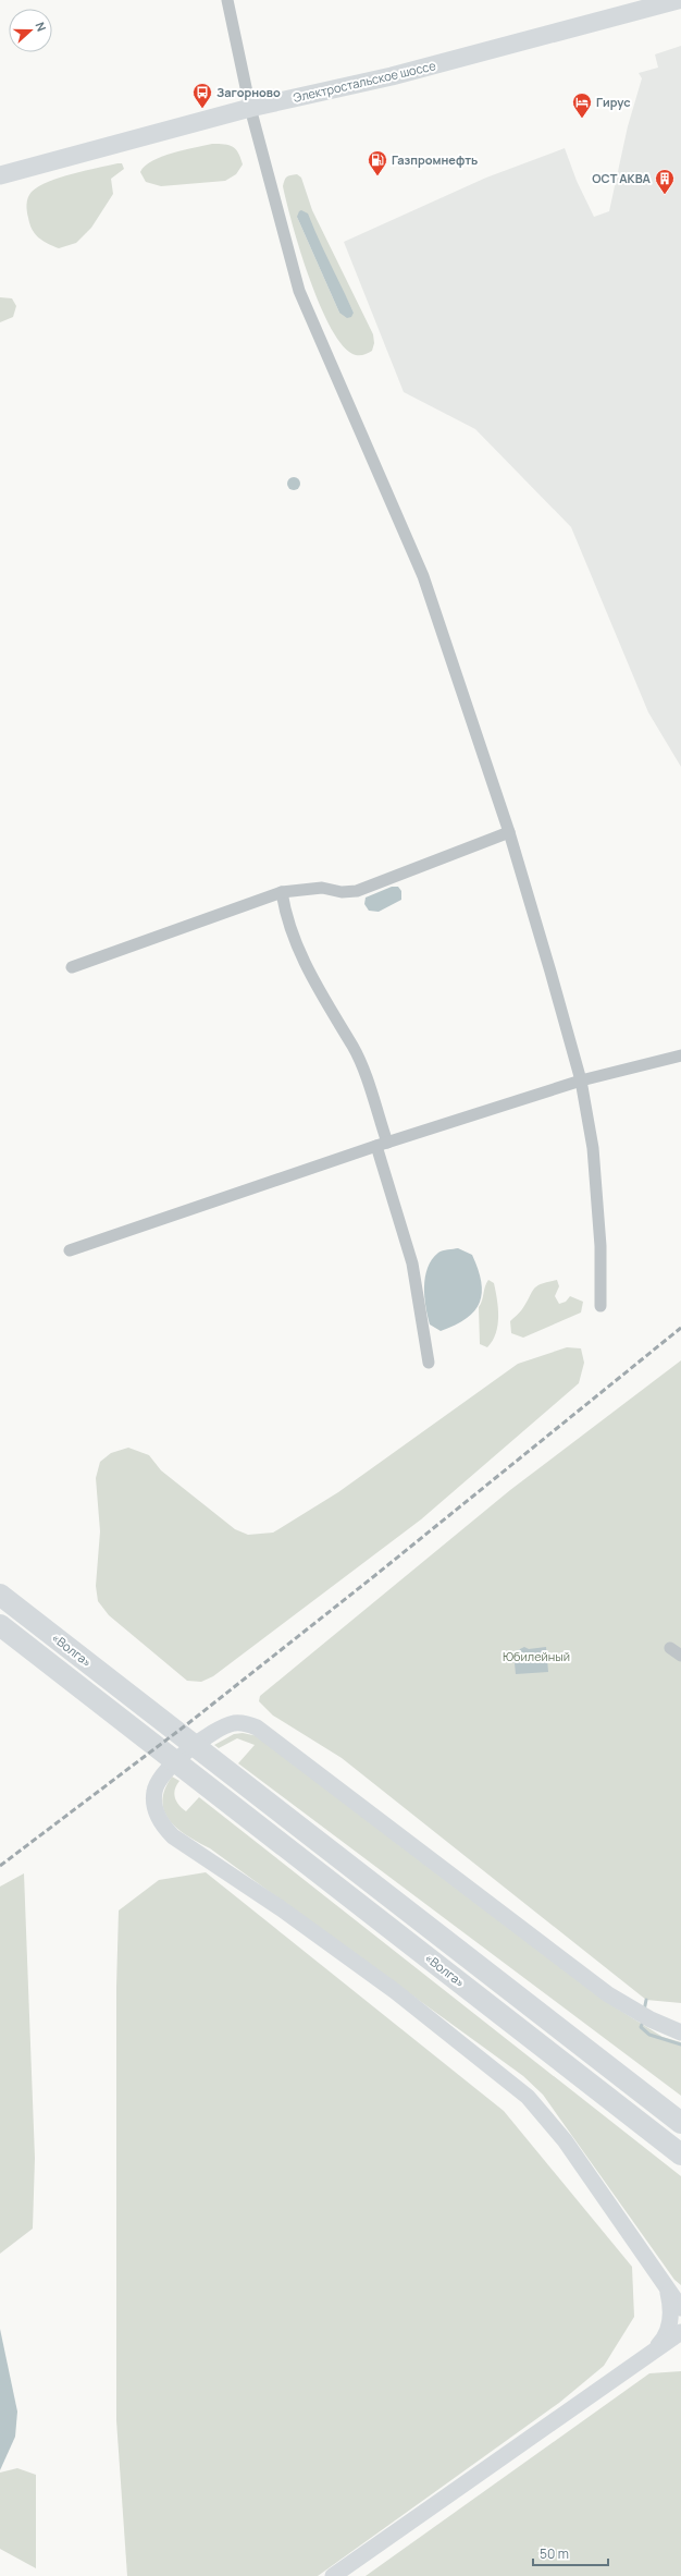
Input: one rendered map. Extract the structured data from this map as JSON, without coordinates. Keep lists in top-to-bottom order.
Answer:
{
  "streets": {
    "highway": ["«Волга»"],
    "main road": ["Электростальское шоссе"]
  },
  "parks": ["Юбилейный"],
  "places": {
    "bus stop": ["Загорново"],
    "hotel": ["Гирус"],
    "fuel station": ["Газпромнефть"],
    "building": ["ОСТ АКВА"]
  },
  "scale_bar": "50 m",
  "north": "right"
}
